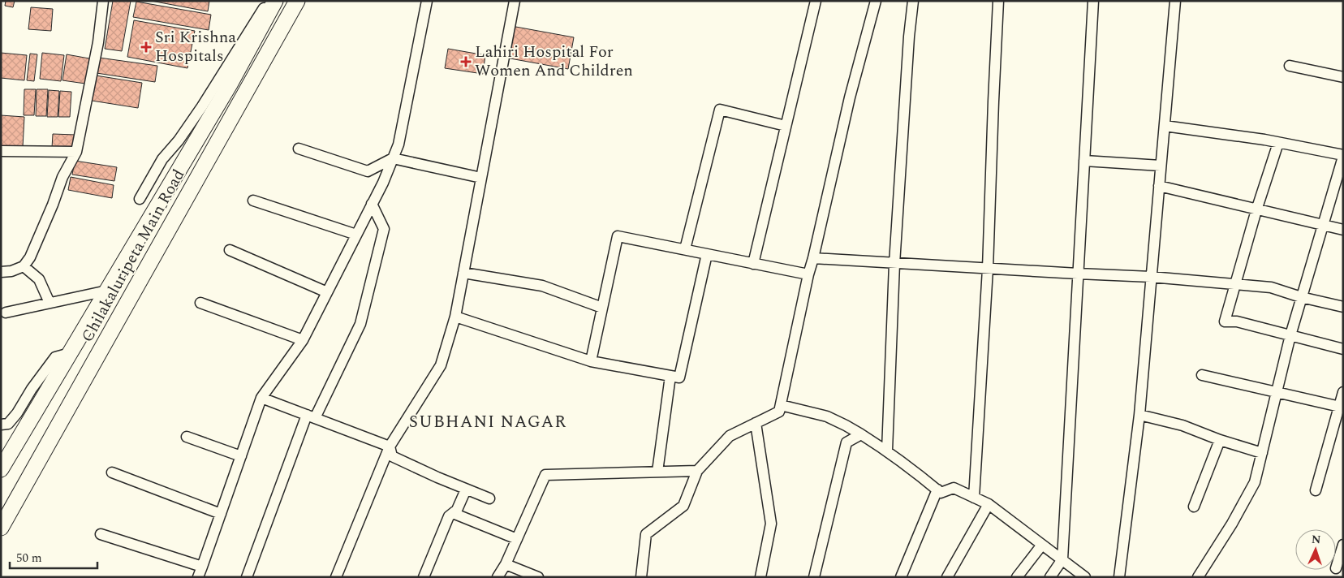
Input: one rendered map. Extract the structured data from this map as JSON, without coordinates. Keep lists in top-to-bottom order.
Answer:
{
  "streets": {
    "main road": ["Chilakaluripeta Main Road"]
  },
  "districts": ["SUBHANI NAGAR"],
  "places": {
    "health": ["Sri Krishna Hospitals", "Lahiri Hospital For Women And Children"]
  },
  "scale_bar": "50 m",
  "north": "top"
}
